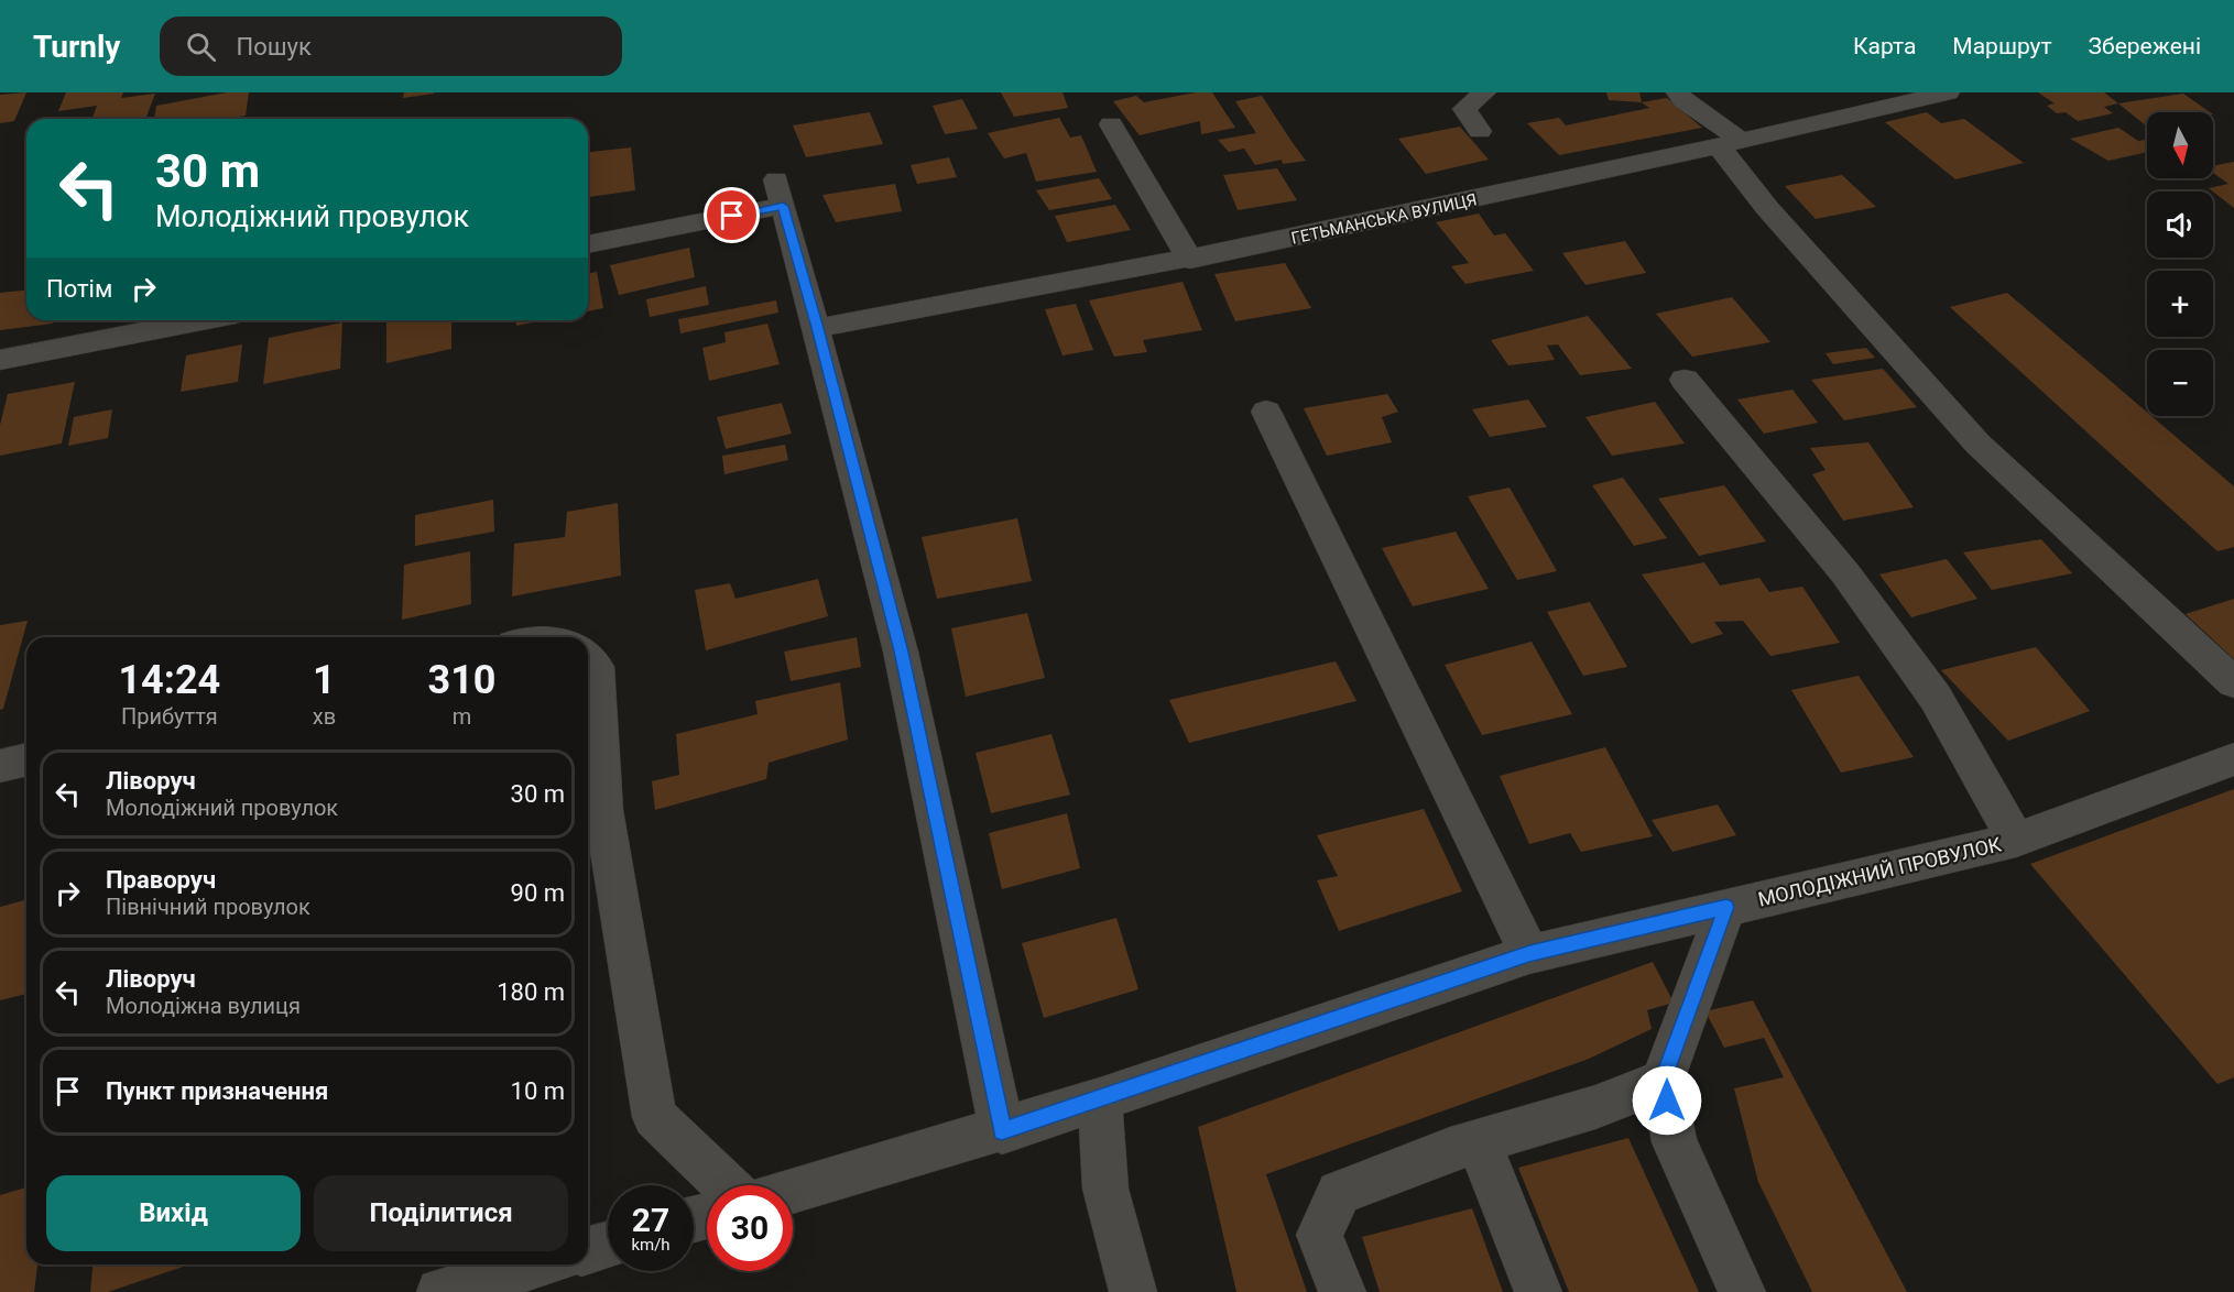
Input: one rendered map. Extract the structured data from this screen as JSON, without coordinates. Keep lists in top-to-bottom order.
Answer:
{
  "streets": {
    "street": ["ГЕТЬМАНСЬКА ВУЛИЦЯ", "МОЛОДІЖНИЙ ПРОВУЛОК"]
  },
  "north": "bottom",
  "page": {
    "header": "Turnly",
    "search": "Пошук",
    "nav": ["Карта", "Маршрут", "Збережені"],
    "map_buttons": ["+", "−"],
    "turn": ["30 m", "Молодіжний провулок"],
    "then": "Потім",
    "eta": [
      "14:24",
      "Прибуття",
      "1",
      "хв",
      "310",
      "m"
    ],
    "list": [
      {
        "name": "Ліворуч",
        "note": "Молодіжний провулок",
        "value": "30 m"
      },
      {
        "name": "Праворуч",
        "note": "Північний провулок",
        "value": "90 m"
      },
      {
        "name": "Ліворуч",
        "note": "Молодіжна вулиця",
        "value": "180 m"
      },
      {
        "name": "Пункт призначення",
        "value": "10 m"
      }
    ],
    "buttons": ["Вихід", "Поділитися"],
    "speed": "27 km/h",
    "limit": "30"
  }
}
